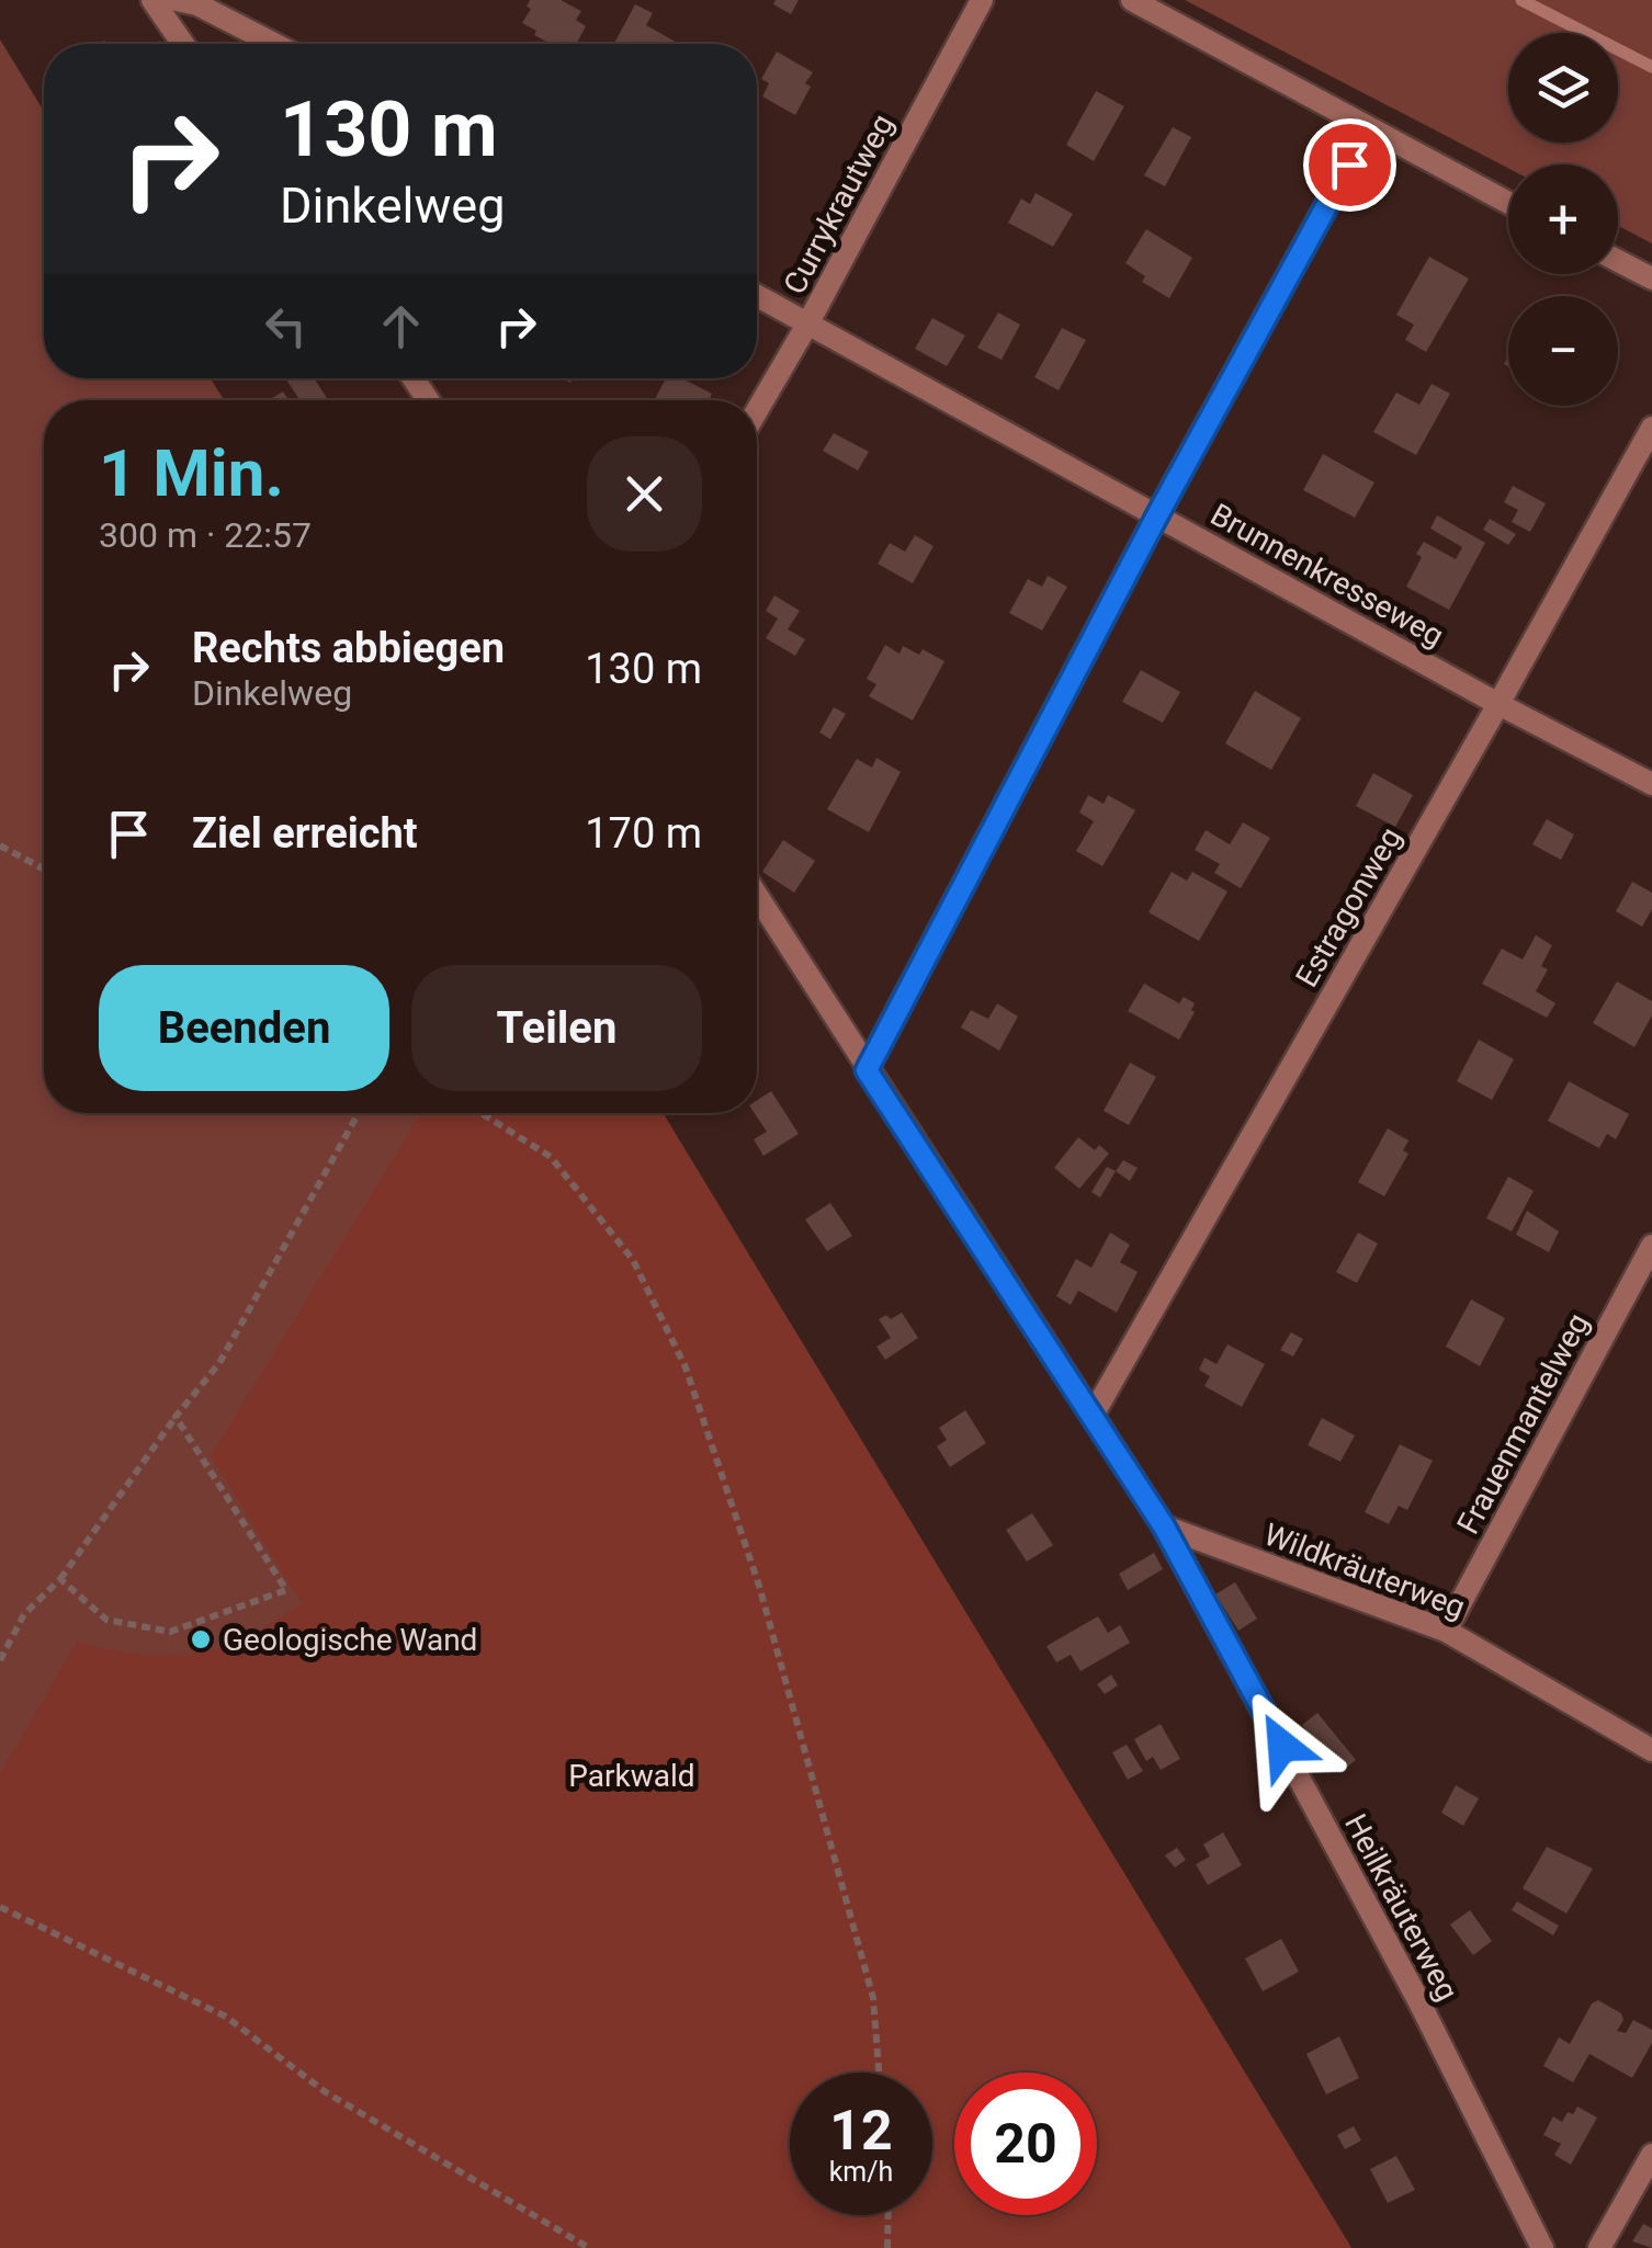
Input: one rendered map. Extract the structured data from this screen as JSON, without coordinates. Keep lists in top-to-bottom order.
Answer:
{
  "streets": {
    "lane": [
      "Currykrautweg",
      "Brunnenkresseweg",
      "Estragonweg",
      "Frauenmantelweg",
      "Wildkräuterweg",
      "Heilkräuterweg"
    ]
  },
  "crossings": [
    ["Currykrautweg", "Brunnenkresseweg"],
    ["Brunnenkresseweg", "Estragonweg"],
    ["Estragonweg", "Heilkräuterweg"],
    ["Frauenmantelweg", "Wildkräuterweg"],
    ["Wildkräuterweg", "Heilkräuterweg"]
  ],
  "parks": ["Parkwald"],
  "places": ["Geologische Wand"],
  "page": {
    "map_buttons": ["+", "−"],
    "turn": ["130 m", "Dinkelweg"],
    "heading": ["1 Min.", "300 m · 22:57"],
    "list": [
      {
        "name": "Rechts abbiegen",
        "note": "Dinkelweg",
        "value": "130 m"
      },
      {
        "name": "Ziel erreicht",
        "value": "170 m"
      }
    ],
    "buttons": ["Beenden", "Teilen"],
    "speed": "12 km/h",
    "limit": "20"
  }
}
